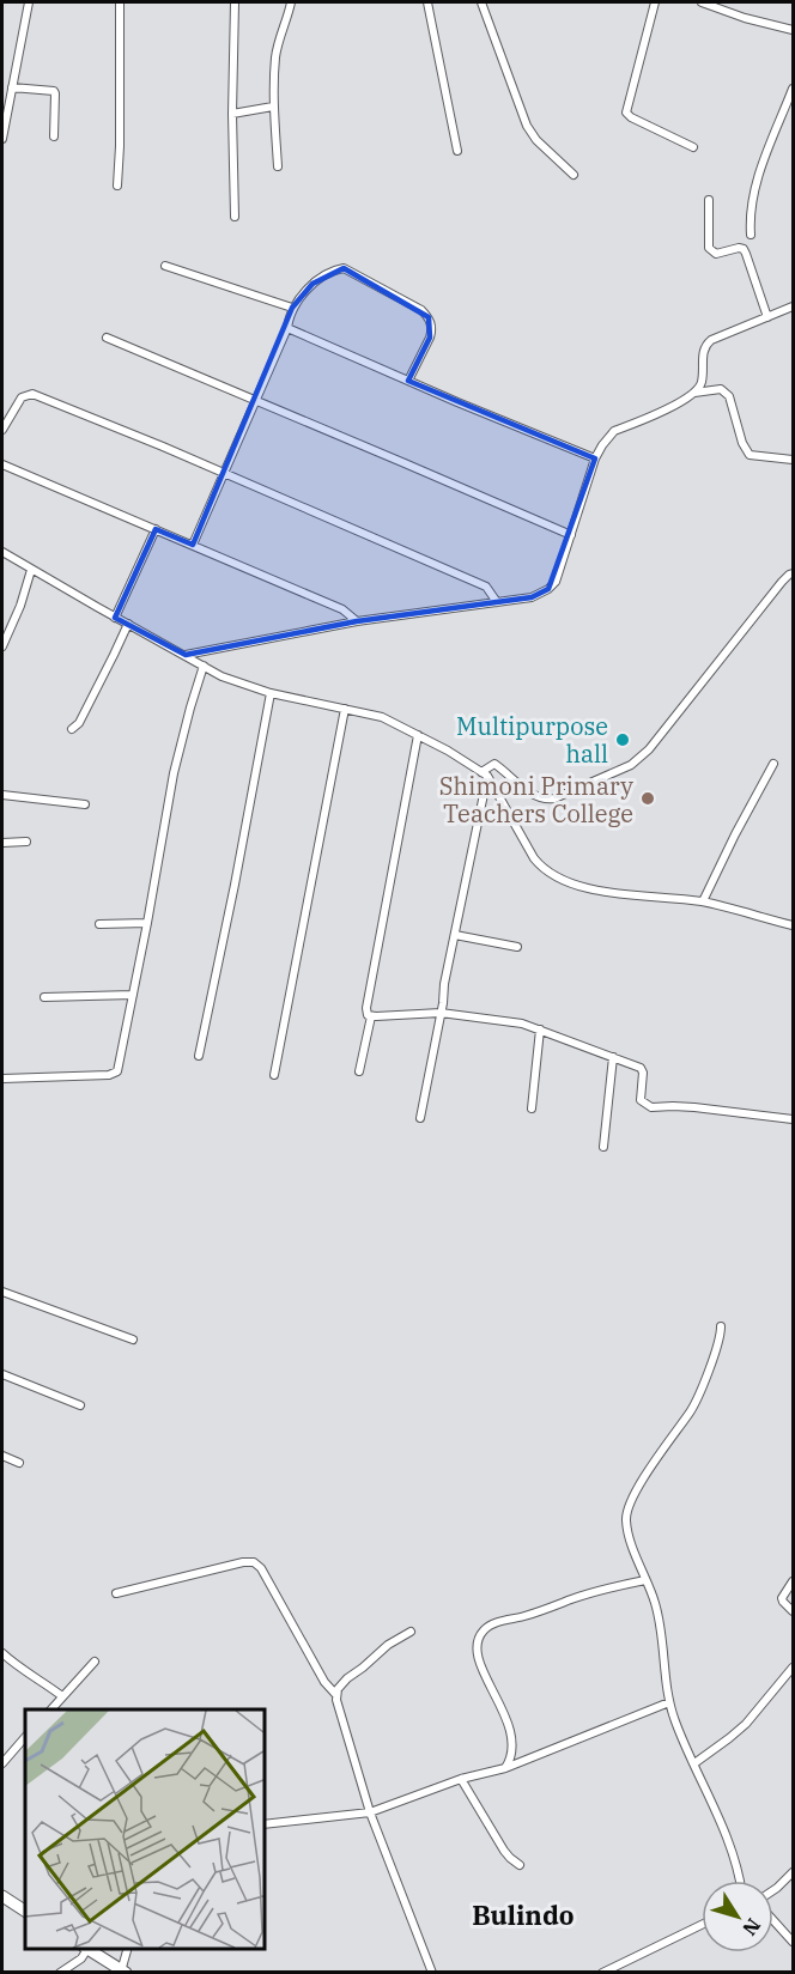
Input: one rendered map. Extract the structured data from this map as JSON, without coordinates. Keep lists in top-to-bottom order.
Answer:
{
  "districts": ["Bulindo"],
  "places": ["Multipurpose hall", "Shimoni Primary Teachers College"],
  "north": "bottom right"
}
